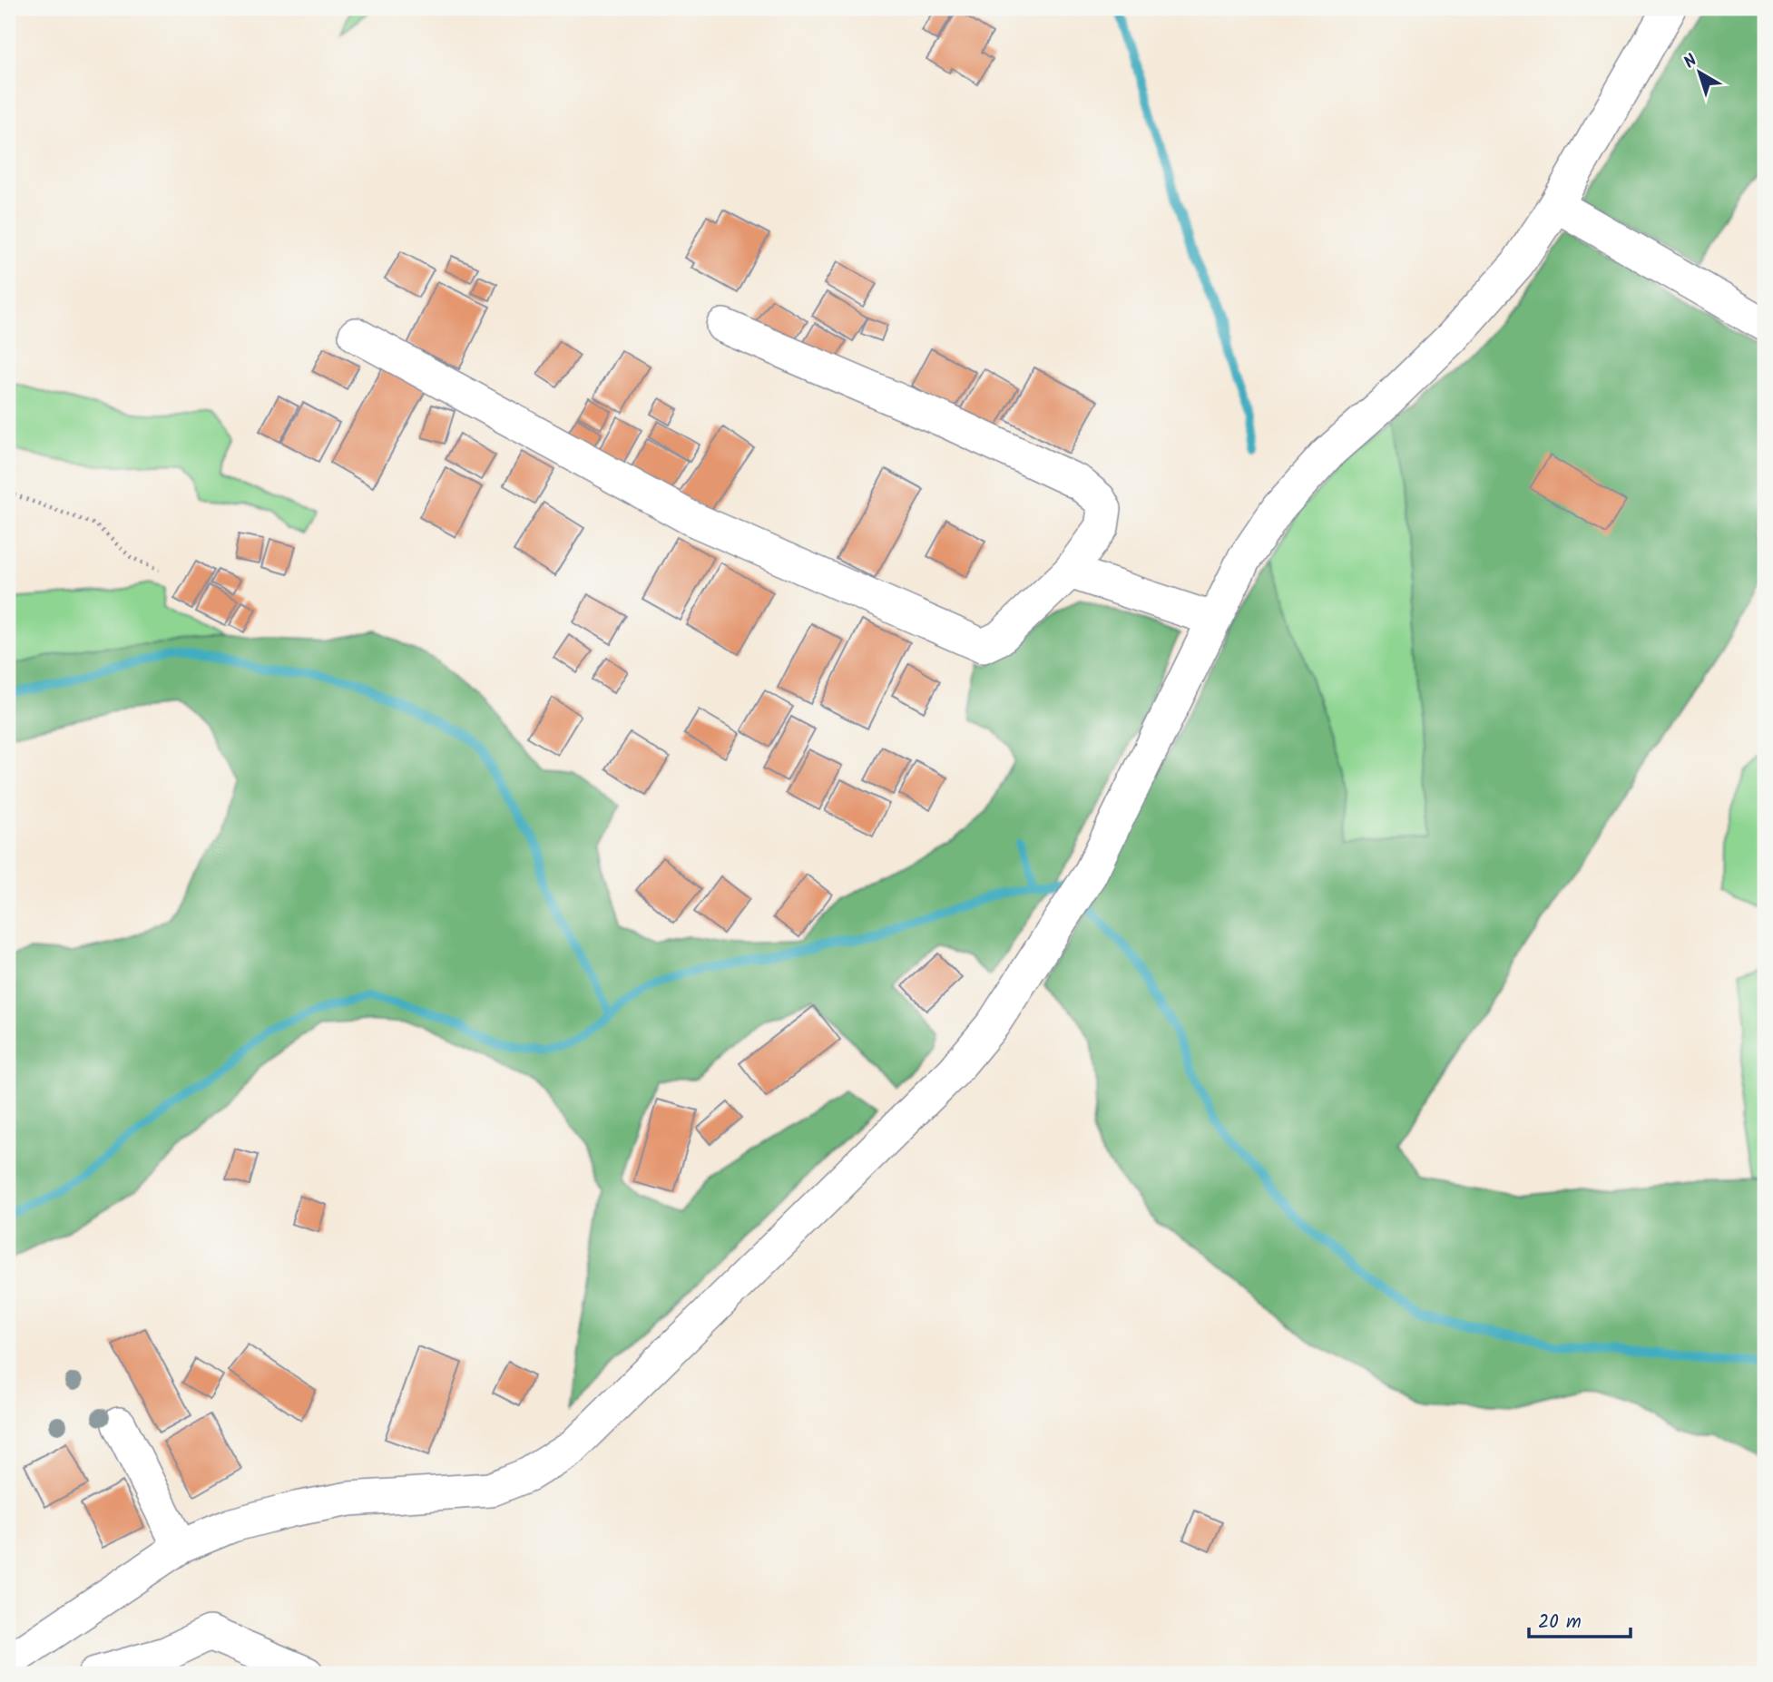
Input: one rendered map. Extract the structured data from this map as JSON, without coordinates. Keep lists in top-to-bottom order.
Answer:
{
  "scale_bar": "20 m",
  "north": "top left"
}
